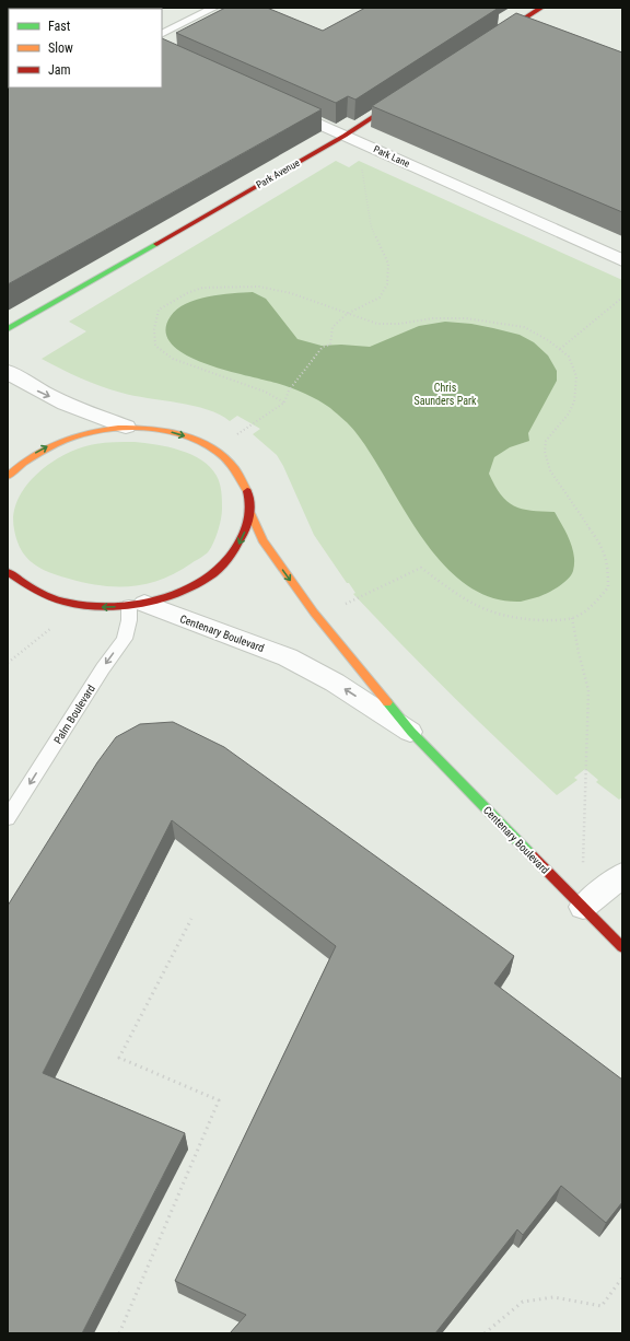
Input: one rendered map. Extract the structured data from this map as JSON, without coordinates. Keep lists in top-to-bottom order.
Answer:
{
  "streets": {
    "street": ["Park Lane", "Park Avenue", "Centenary Boulevard"],
    "lane": ["Palm Boulevard"]
  },
  "crossings": [
    ["Park Lane", "Park Avenue"],
    ["Centenary Boulevard", "Palm Boulevard"]
  ],
  "one_way": ["Palm Boulevard"],
  "parks": ["Chris Saunders Park"],
  "legend": ["Fast", "Slow", "Jam"]
}
